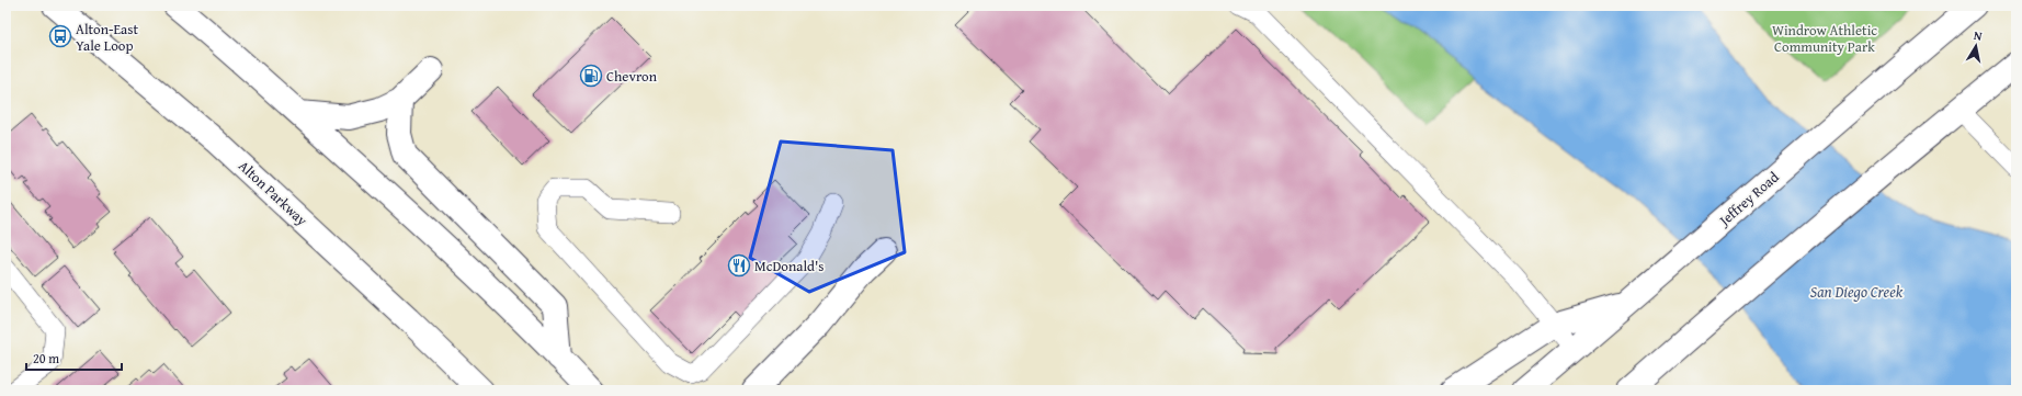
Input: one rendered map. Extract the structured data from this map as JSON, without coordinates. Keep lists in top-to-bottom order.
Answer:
{
  "streets": {
    "main road": ["Alton Parkway", "Jeffrey Road"]
  },
  "water": ["San Diego Creek"],
  "parks": ["Windrow Athletic Community Park"],
  "places": {
    "bus stop": ["Alton-East Yale Loop"],
    "fuel station": ["Chevron"],
    "restaurant": ["McDonald's"]
  },
  "scale_bar": "20 m",
  "north": "top"
}
